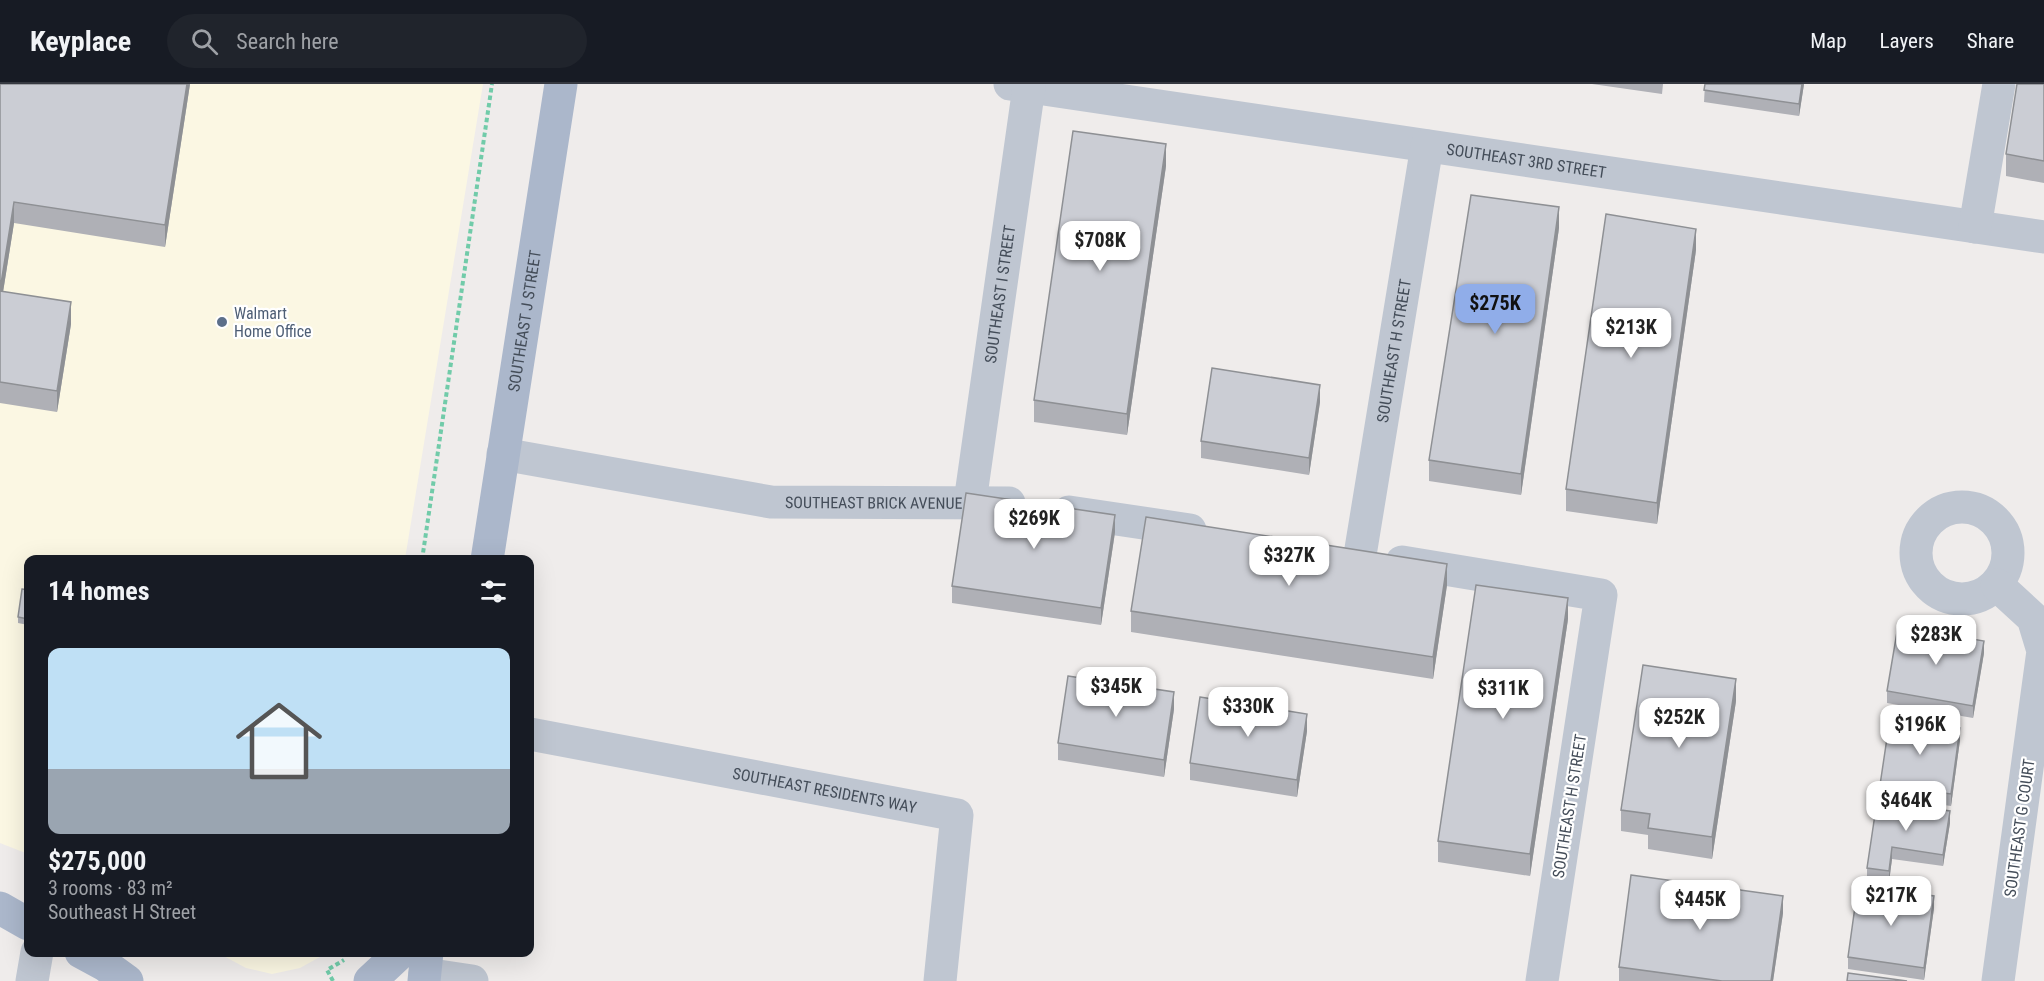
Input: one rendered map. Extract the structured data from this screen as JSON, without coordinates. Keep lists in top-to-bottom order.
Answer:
{
  "streets": {
    "main road": ["SOUTHEAST J STREET"],
    "street": [
      "SOUTHEAST 3RD STREET",
      "SOUTHEAST I STREET",
      "SOUTHEAST H STREET",
      "SOUTHEAST BRICK AVENUE",
      "SOUTHEAST RESIDENTS WAY",
      "SOUTHEAST G COURT"
    ]
  },
  "crossings": [
    ["SOUTHEAST 3RD STREET", "SOUTHEAST I STREET"],
    ["SOUTHEAST 3RD STREET", "SOUTHEAST H STREET"],
    ["SOUTHEAST I STREET", "SOUTHEAST BRICK AVENUE"],
    ["SOUTHEAST J STREET", "SOUTHEAST BRICK AVENUE"]
  ],
  "places": ["Walmart Home Office"],
  "page": {
    "header": "Keyplace",
    "search": "Search here",
    "nav": ["Map", "Layers", "Share"],
    "price": [
      "$708K",
      "$275K",
      "$213K",
      "$269K",
      "$327K",
      "$283K",
      "$345K",
      "$311K",
      "$330K",
      "$252K",
      "$196K",
      "$464K",
      "$217K",
      "$445K"
    ],
    "heading": "14 homes",
    "list": [
      {
        "name": "$275,000",
        "note": "3 rooms · 83 m² · Southeast H Street"
      }
    ]
  }
}
